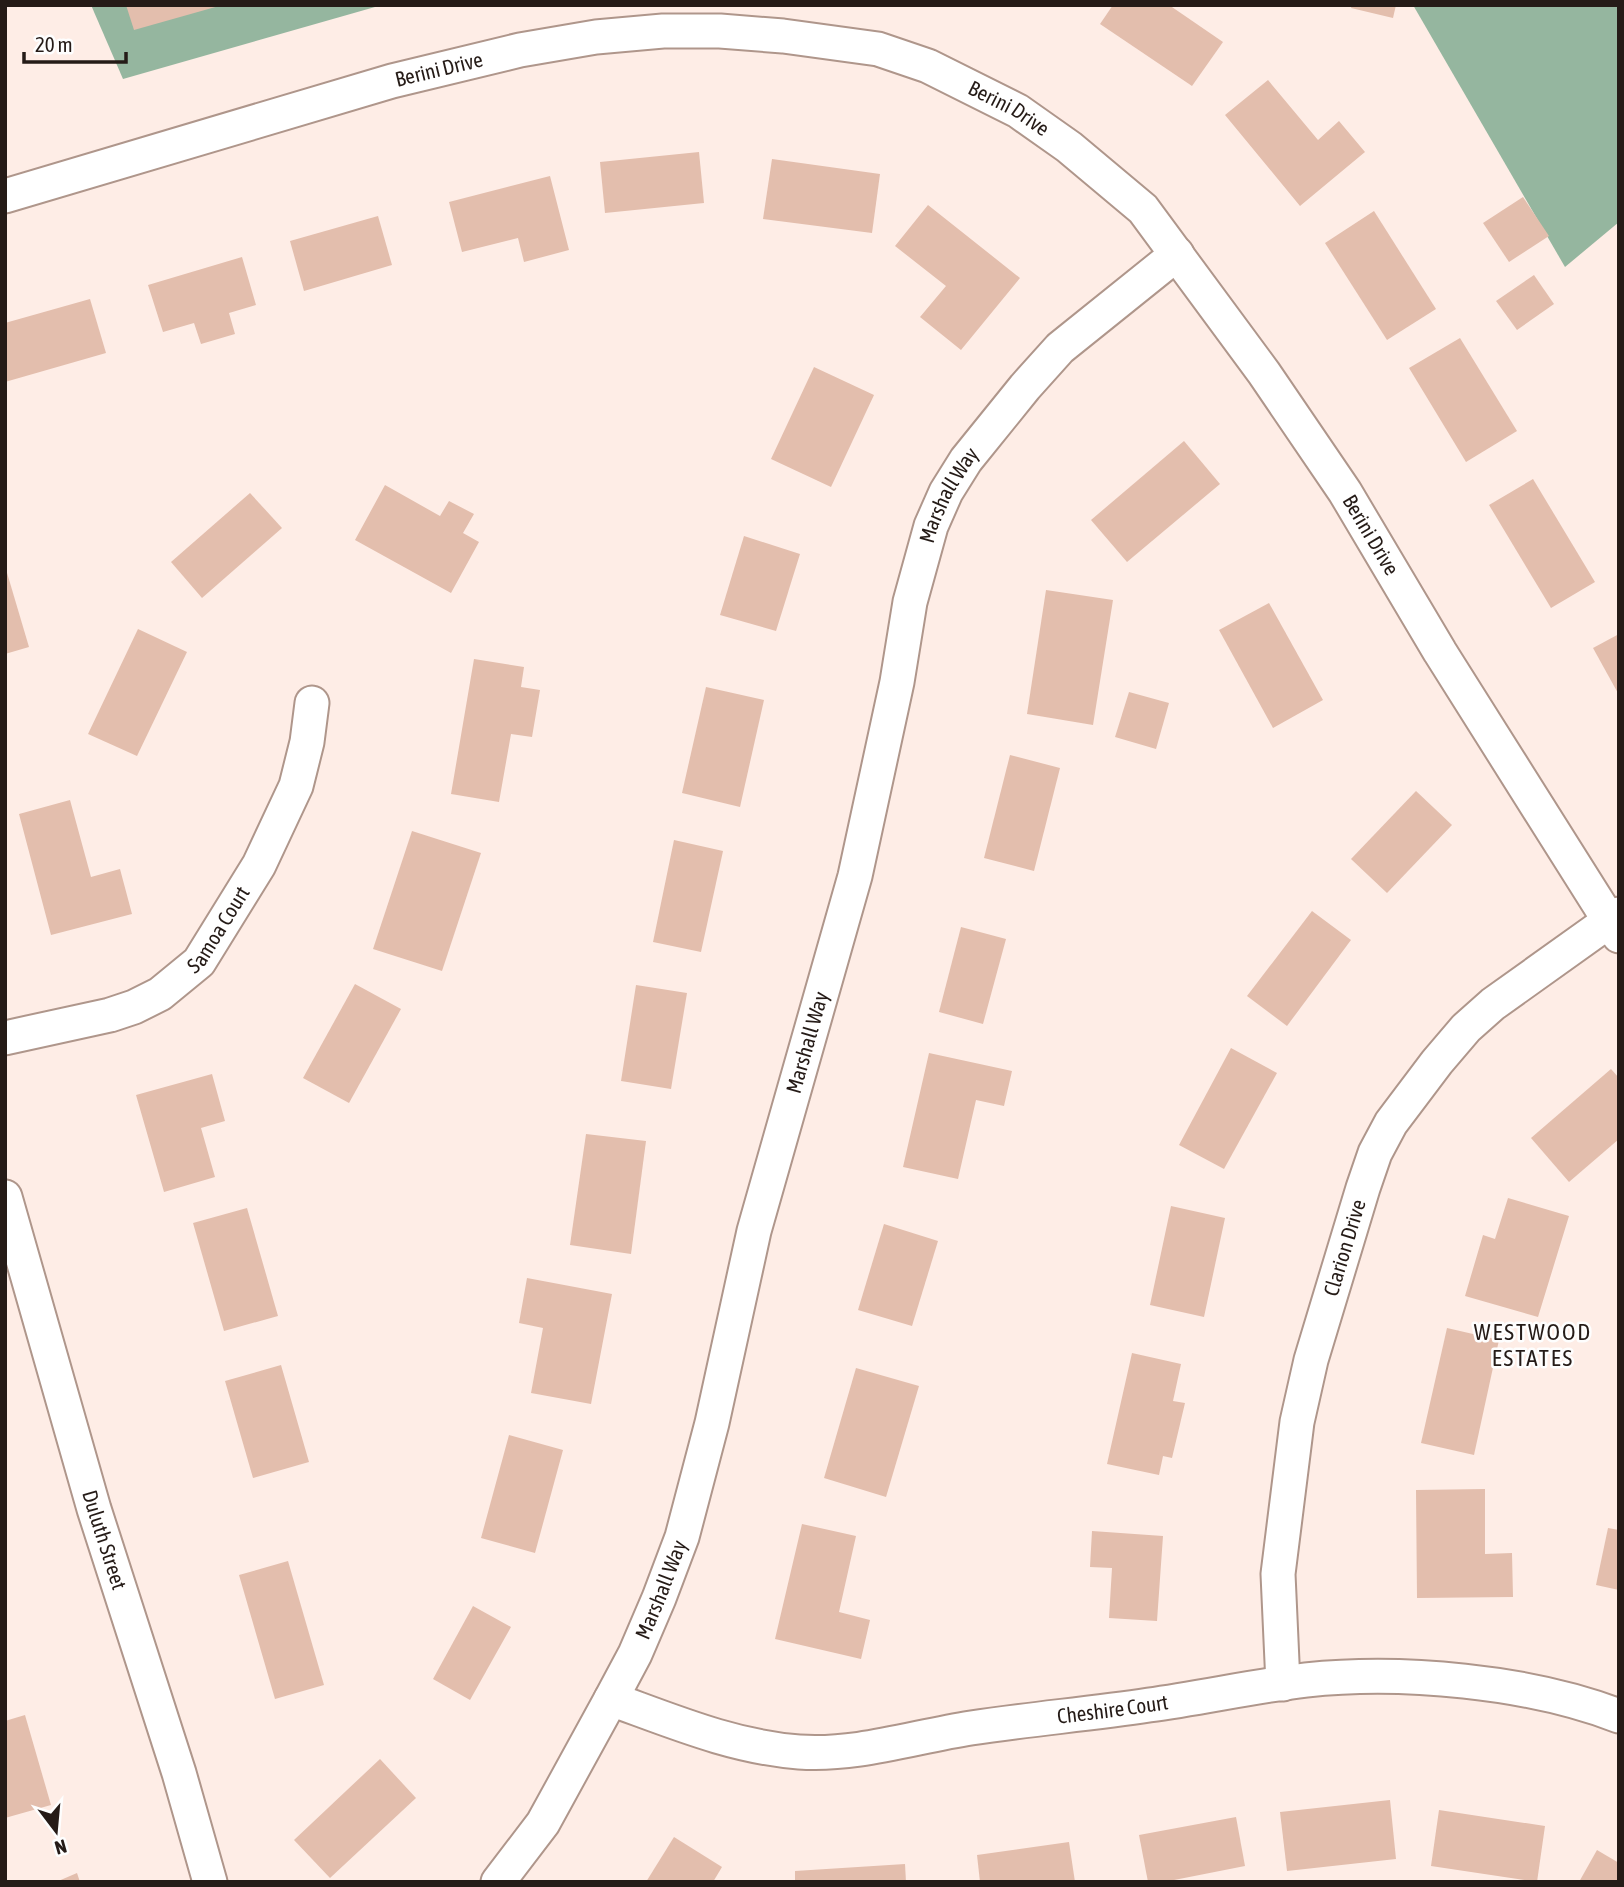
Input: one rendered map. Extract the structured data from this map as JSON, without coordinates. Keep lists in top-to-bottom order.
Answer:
{
  "streets": {
    "street": [
      "Berini Drive",
      "Marshall Way",
      "Samoa Court",
      "Clarion Drive",
      "Duluth Street",
      "Cheshire Court"
    ]
  },
  "crossings": [
    ["Berini Drive", "Marshall Way"],
    ["Berini Drive", "Clarion Drive"],
    ["Marshall Way", "Cheshire Court"],
    ["Clarion Drive", "Cheshire Court"]
  ],
  "districts": ["WESTWOOD ESTATES"],
  "scale_bar": "20 m",
  "north": "bottom"
}
